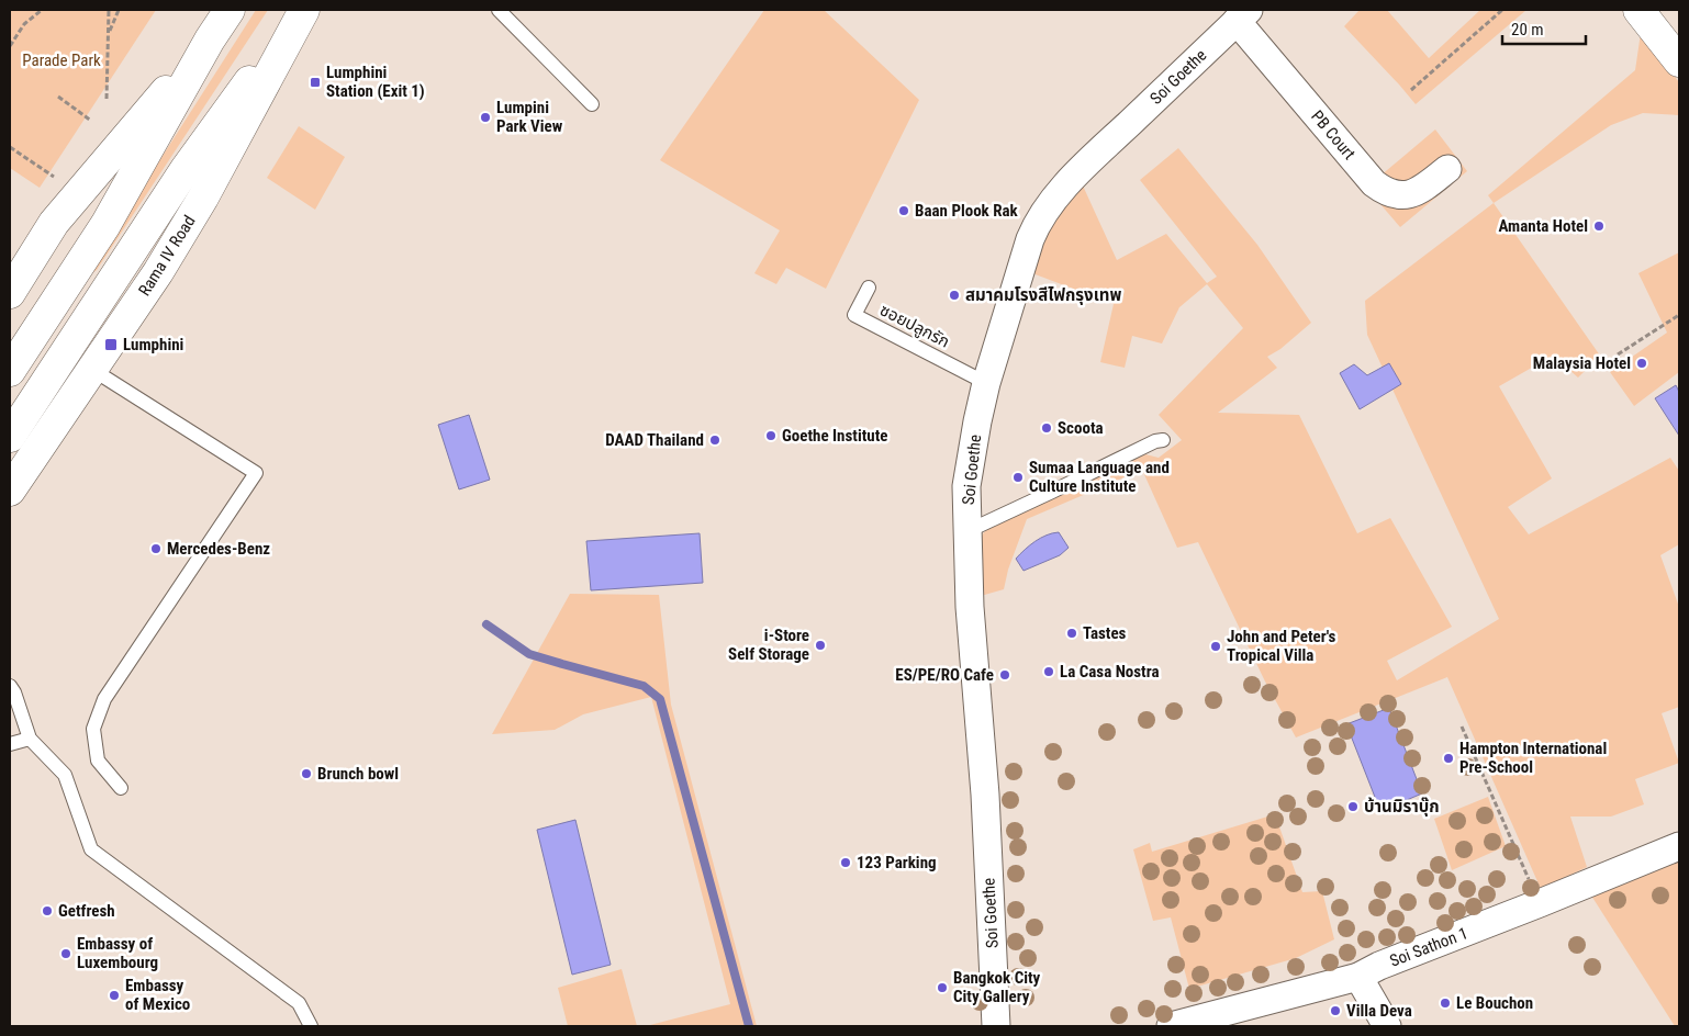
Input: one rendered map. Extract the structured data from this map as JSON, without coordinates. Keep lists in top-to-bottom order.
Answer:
{
  "streets": {
    "main road": ["Rama IV Road"],
    "street": ["Soi Goethe", "PB Court", "Soi Sathon 1"],
    "lane": ["ซอยปลูกรัก"]
  },
  "crossings": [
    ["Soi Goethe", "PB Court"],
    ["Soi Goethe", "ซอยปลูกรัก"]
  ],
  "parks": ["Parade Park"],
  "places": {
    "transit": ["Lumphini Station (Exit 1)", "Lumphini"],
    "other": [
      "Lumpini Park View",
      "Baan Plook Rak",
      "Amanta Hotel",
      "สมาคมโรงสีไฟกรุงเทพ",
      "Malaysia Hotel",
      "Scoota",
      "Goethe Institute",
      "DAAD Thailand",
      "Sumaa Language and Culture Institute",
      "Mercedes-Benz",
      "Tastes",
      "i-Store Self Storage",
      "John and Peter's Tropical Villa",
      "La Casa Nostra",
      "ES/PE/RO Cafe",
      "Hampton International Pre-School",
      "Brunch bowl",
      "บ้านมิราบุ๊ก",
      "123 Parking",
      "Getfresh",
      "Embassy of Luxembourg",
      "Bangkok City City Gallery",
      "Embassy of Mexico",
      "Le Bouchon",
      "Villa Deva"
    ]
  },
  "scale_bar": "20 m"
}
